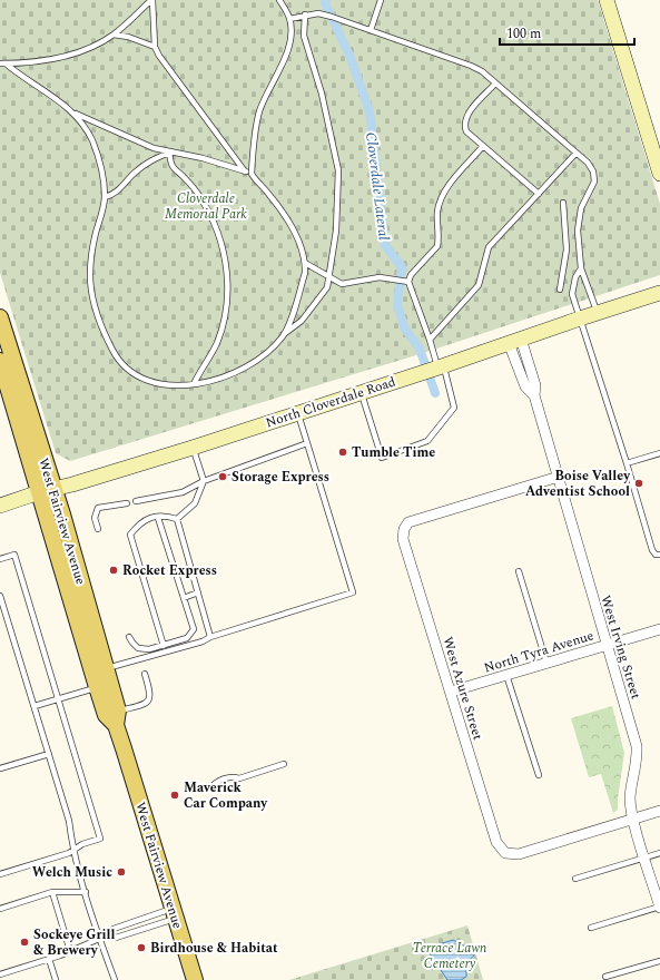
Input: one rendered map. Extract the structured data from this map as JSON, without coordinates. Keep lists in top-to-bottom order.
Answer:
{
  "streets": {
    "main road": ["North Cloverdale Road", "West Fairview Avenue"],
    "street": ["West Irving Street", "North Tyra Avenue", "West Azure Street"]
  },
  "crossings": [
    ["North Cloverdale Road", "West Fairview Avenue"],
    ["North Cloverdale Road", "West Irving Street"],
    ["West Irving Street", "North Tyra Avenue"],
    ["West Irving Street", "West Azure Street"],
    ["North Tyra Avenue", "West Azure Street"]
  ],
  "water": ["Cloverdale Lateral"],
  "parks": ["Cloverdale Memorial Park", "Terrace Lawn Cemetery"],
  "places": [
    "Tumble Time",
    "Storage Express",
    "Boise Valley Adventist School",
    "Rocket Express",
    "Maverick Car Company",
    "Welch Music",
    "Sockeye Grill & Brewery",
    "Birdhouse & Habitat"
  ],
  "scale_bar": "100 m"
}
